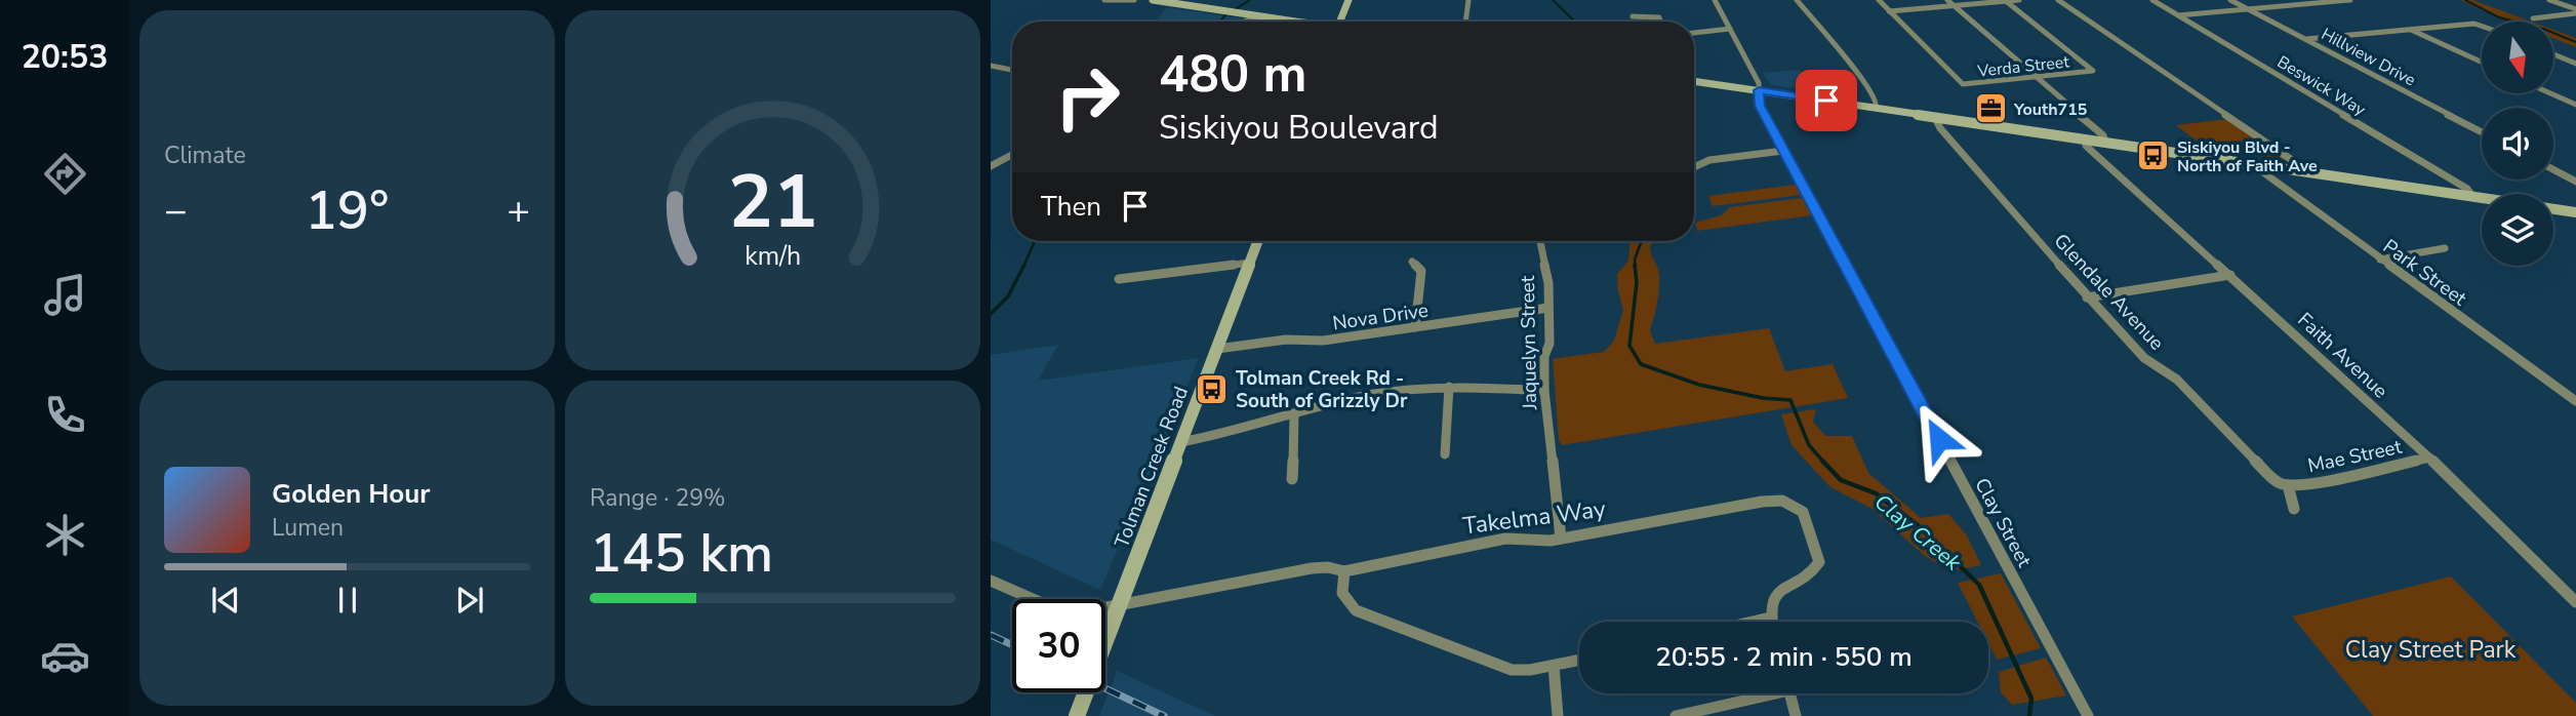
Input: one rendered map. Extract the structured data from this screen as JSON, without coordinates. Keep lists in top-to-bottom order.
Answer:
{
  "streets": {
    "main road": ["Tolman Creek Road"],
    "street": [
      "Hillview Drive",
      "Verda Street",
      "Beswick Way",
      "Park Street",
      "Glendale Avenue",
      "Nova Drive",
      "Jaquelyn Street",
      "Faith Avenue",
      "Mae Street",
      "Takelma Way",
      "Clay Street"
    ]
  },
  "crossings": [
    ["Glendale Avenue", "Mae Street"],
    ["Nova Drive", "Jaquelyn Street"],
    ["Nova Drive", "Tolman Creek Road"],
    ["Jaquelyn Street", "Takelma Way"],
    ["Faith Avenue", "Mae Street"],
    ["Tolman Creek Road", "Takelma Way"]
  ],
  "water": ["Clay Creek"],
  "parks": ["Clay Street Park"],
  "places": {
    "office": ["Youth715"],
    "bus stop": ["Siskiyou Blvd - North of Faith Ave", "Tolman Creek Rd - South of Grizzly Dr"]
  },
  "north": "bottom",
  "page": {
    "tabs": "20:53",
    "tile": [
      "Climate",
      ["Range · 29%", "145 km"]
    ],
    "turn": ["480 m", "Siskiyou Boulevard"],
    "then": "Then",
    "heat": ["−", "19°", "+"],
    "song": ["Golden Hour", "Lumen"],
    "limit": "30",
    "trip": "20:55 · 2 min · 550 m",
    "gauge": ["21", "km/h"]
  }
}
